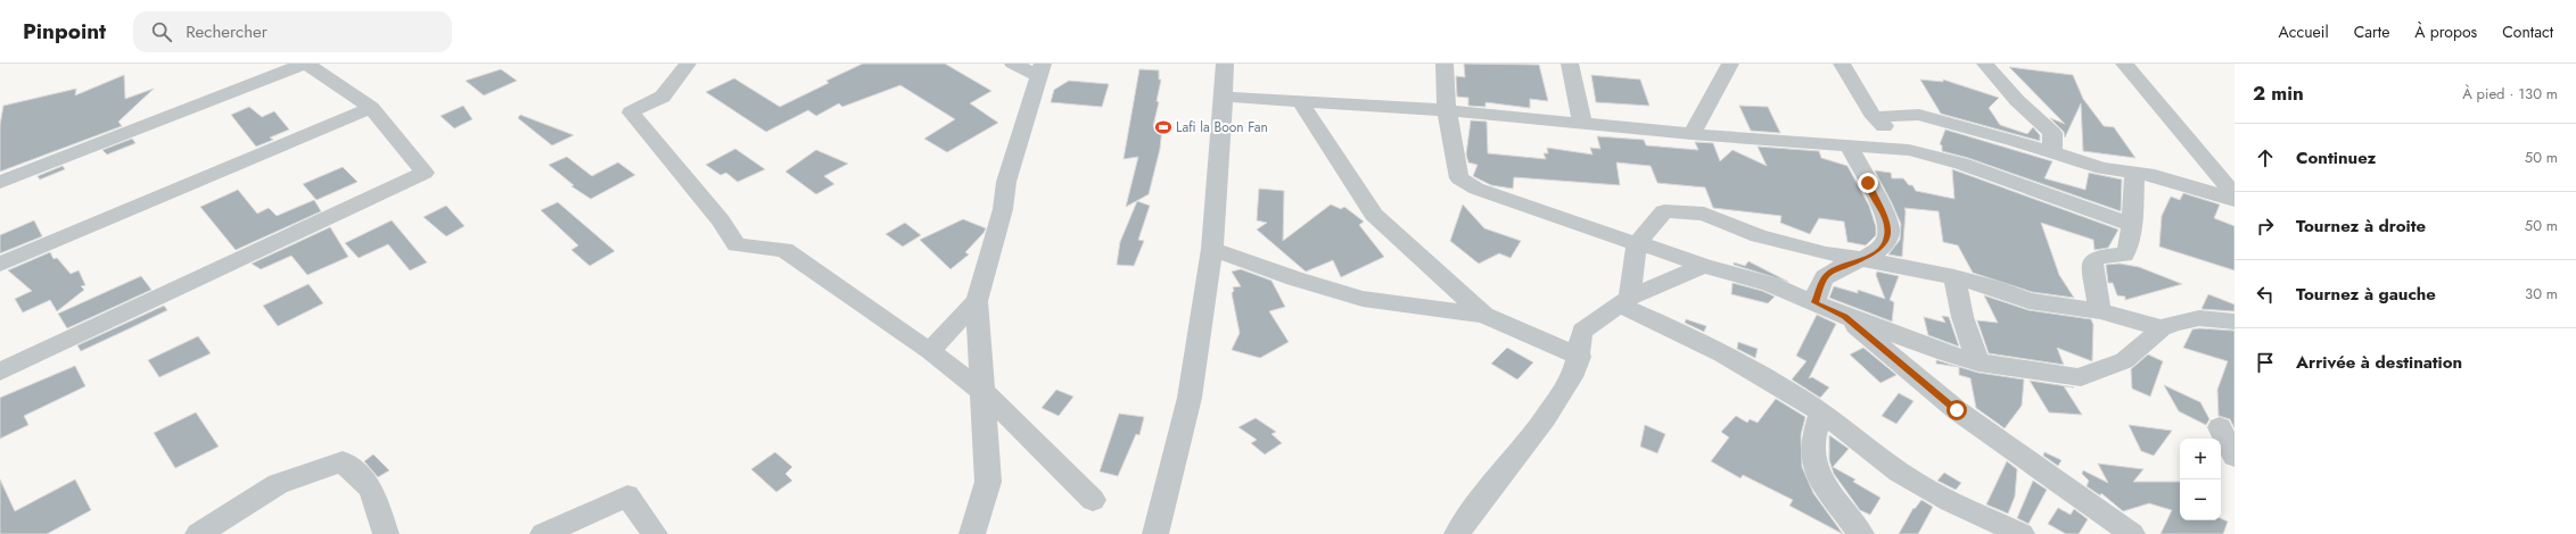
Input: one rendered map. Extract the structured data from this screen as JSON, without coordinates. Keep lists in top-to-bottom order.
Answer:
{
  "places": {
    "sports": ["Lafi la Boon Fan"]
  },
  "page": {
    "header": "Pinpoint",
    "search": "Rechercher",
    "nav": [
      "Accueil",
      "Carte",
      "À propos",
      "Contact"
    ],
    "heading": ["2 min", "À pied · 130 m"],
    "list": [
      ["Continuez", "50 m"],
      ["Tournez à droite", "50 m"],
      ["Tournez à gauche", "30 m"],
      "Arrivée à destination"
    ],
    "map_buttons": ["+", "−"]
  }
}
